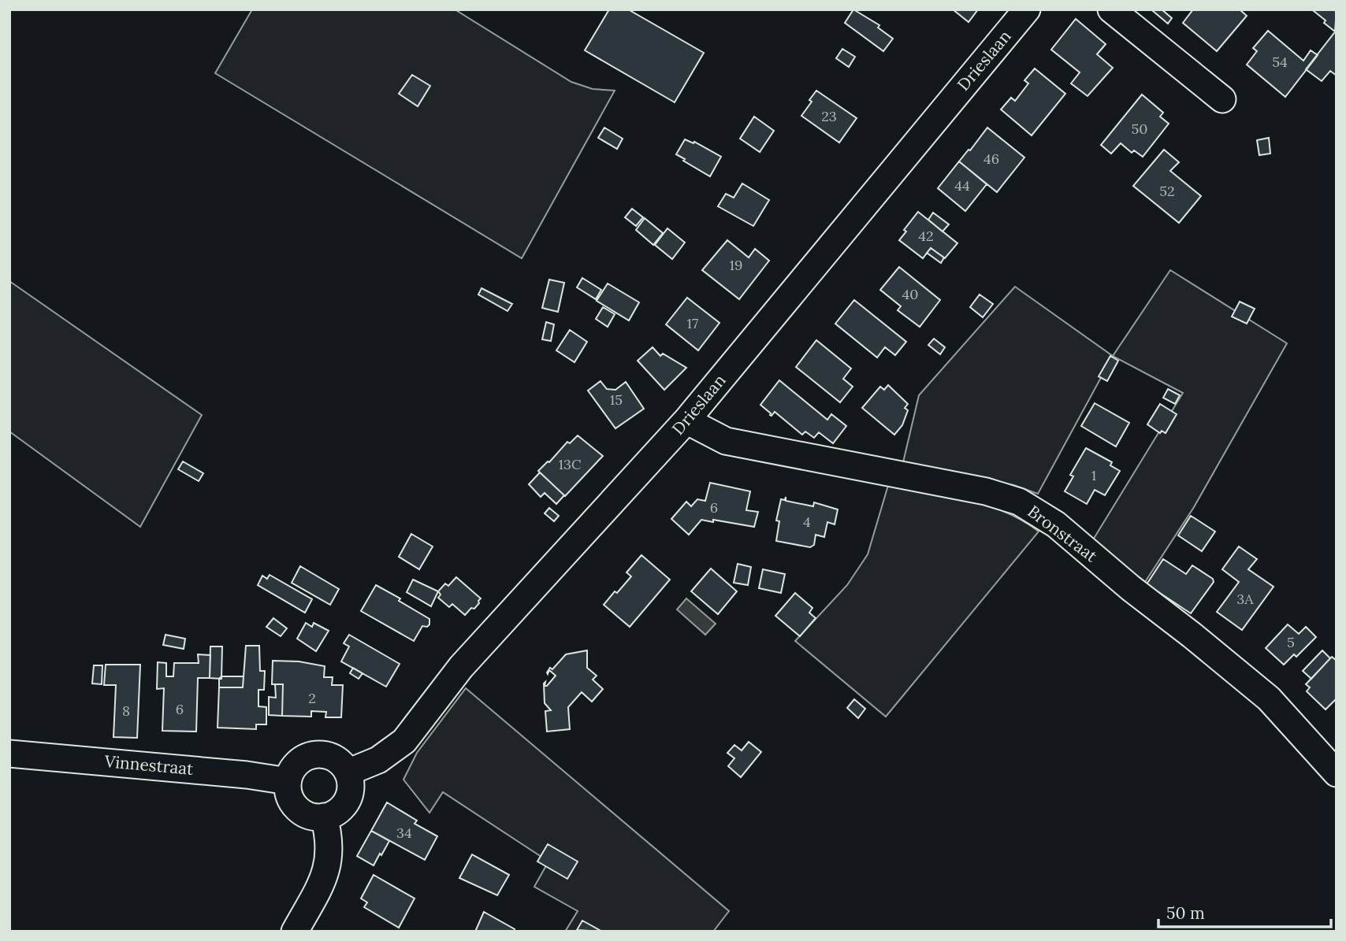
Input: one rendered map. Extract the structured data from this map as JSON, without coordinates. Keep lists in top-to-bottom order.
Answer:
{
  "streets": {
    "street": ["Drieslaan", "Bronstraat", "Vinnestraat"]
  },
  "crossings": [
    ["Drieslaan", "Bronstraat"],
    ["Drieslaan", "Vinnestraat"]
  ],
  "house_numbers": [
    "54",
    "23",
    "50",
    "46",
    "44",
    "52",
    "42",
    "19",
    "40",
    "17",
    "15",
    "13C",
    "1",
    "6",
    "4",
    "3A",
    "5",
    "2",
    "6",
    "8",
    "34"
  ],
  "scale_bar": "50 m"
}
